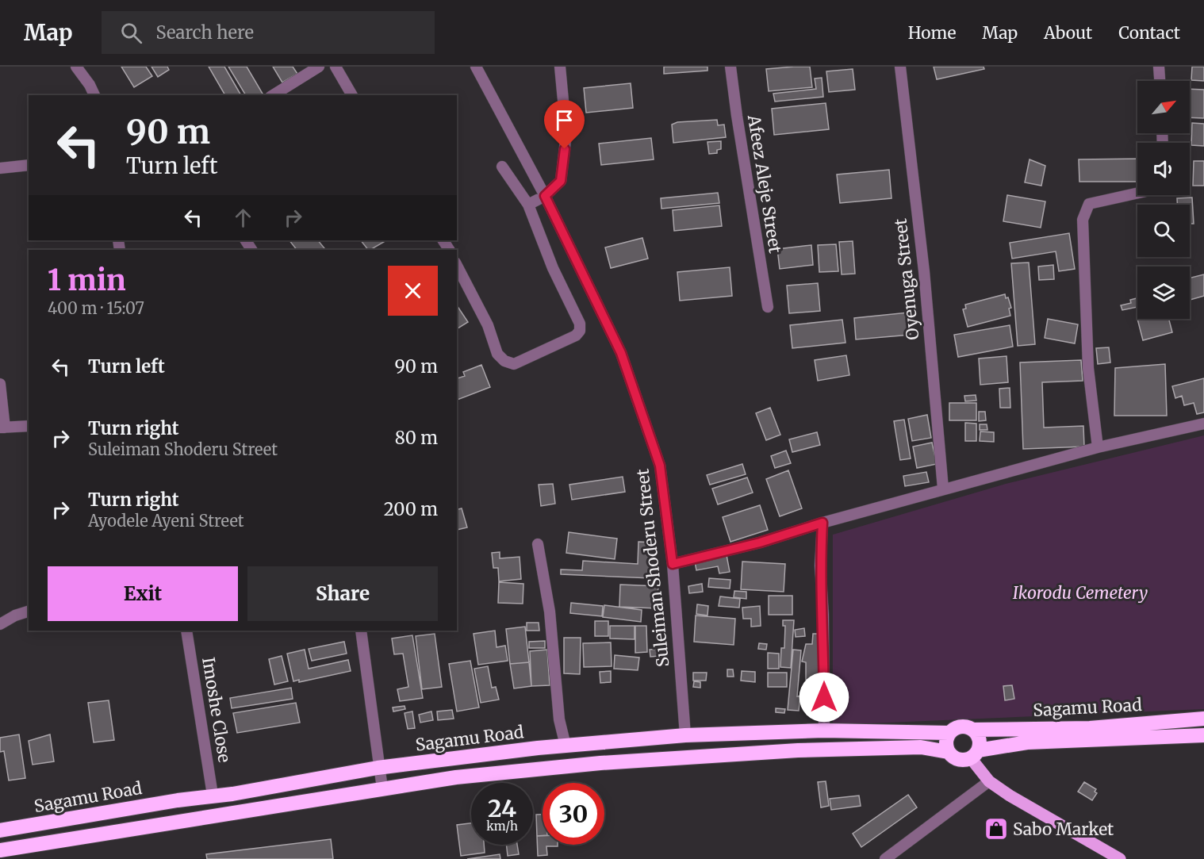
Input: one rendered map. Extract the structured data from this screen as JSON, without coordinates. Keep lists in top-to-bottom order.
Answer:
{
  "streets": {
    "highway": ["Sagamu Road"],
    "street": [
      "Afeez Aleje Street",
      "Oyenuga Street",
      "Suleiman Shoderu Street",
      "Imoshe Close"
    ]
  },
  "crossings": [
    ["Suleiman Shoderu Street", "Sagamu Road"],
    ["Sagamu Road", "Imoshe Close"]
  ],
  "parks": ["Ikorodu Cemetery"],
  "places": {
    "shop": ["Sabo Market"]
  },
  "north": "top right",
  "page": {
    "header": "Map",
    "search": "Search here",
    "nav": [
      "Home",
      "Map",
      "About",
      "Contact"
    ],
    "turn": ["90 m", "Turn left"],
    "heading": ["1 min", "400 m · 15:07"],
    "list": [
      {
        "name": "Turn left",
        "value": "90 m"
      },
      {
        "name": "Turn right",
        "note": "Suleiman Shoderu Street",
        "value": "80 m"
      },
      {
        "name": "Turn right",
        "note": "Ayodele Ayeni Street",
        "value": "200 m"
      }
    ],
    "buttons": ["Exit", "Share"],
    "speed": "24 km/h",
    "limit": "30"
  }
}
